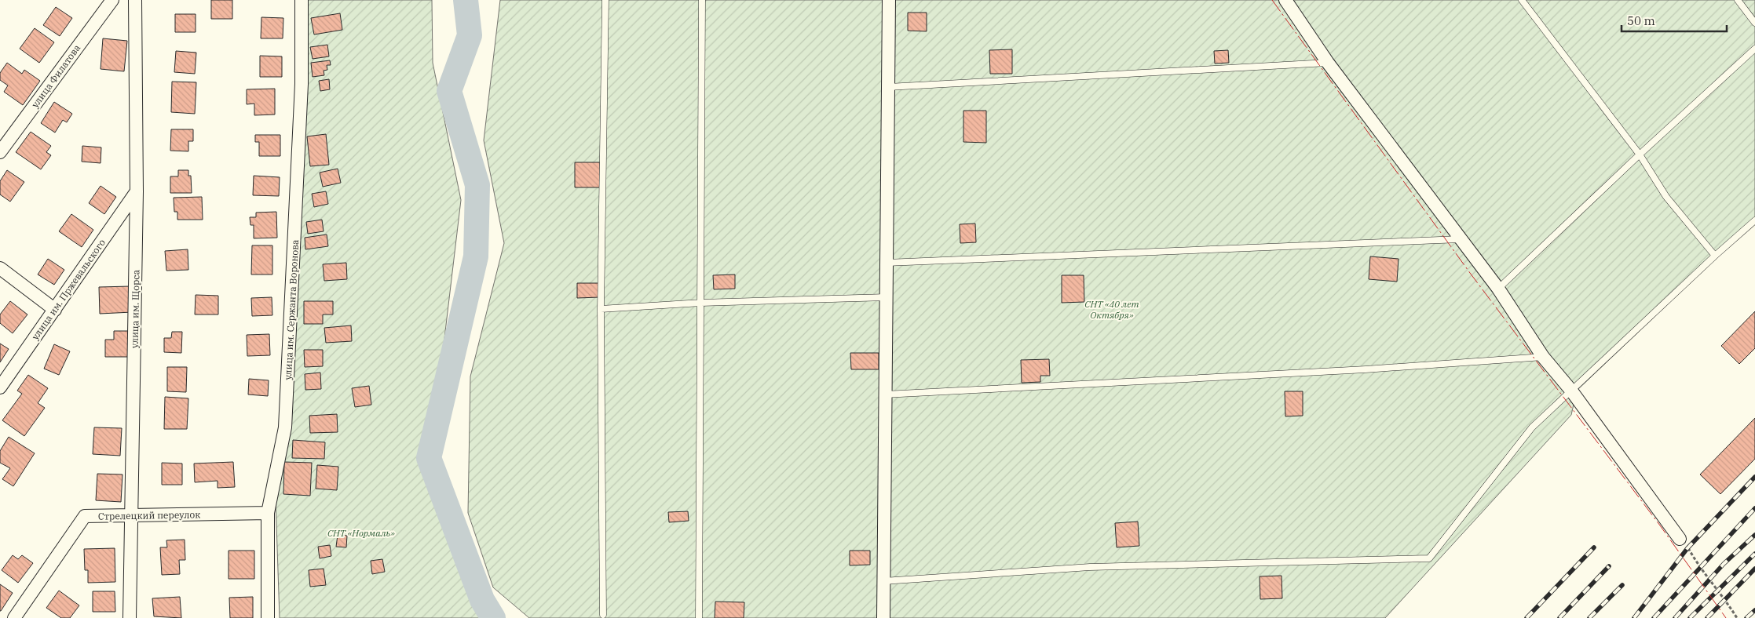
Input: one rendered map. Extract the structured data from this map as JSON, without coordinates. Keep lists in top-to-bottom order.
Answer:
{
  "streets": {
    "street": [
      "улица Филатова",
      "улица им. Пржевальского",
      "улица им. Щорса",
      "улица им. Сержанта Воронова",
      "Стрелецкий переулок"
    ]
  },
  "crossings": [
    ["улица им. Пржевальского", "улица им. Щорса"],
    ["улица им. Щорса", "Стрелецкий переулок"],
    ["улица им. Сержанта Воронова", "Стрелецкий переулок"]
  ],
  "parks": ["СНТ «40 лет Октября»", "СНТ «Нормаль»"],
  "scale_bar": "50 m"
}
